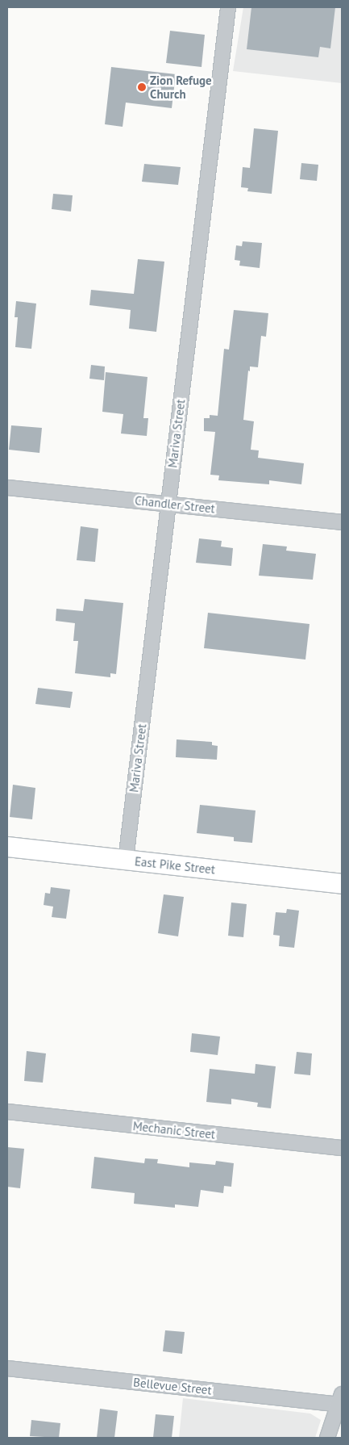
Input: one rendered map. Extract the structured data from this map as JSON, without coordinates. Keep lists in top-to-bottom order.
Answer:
{
  "streets": {
    "street": [
      "Mariva Street",
      "Chandler Street",
      "East Pike Street",
      "Mechanic Street",
      "Bellevue Street"
    ]
  },
  "crossings": [
    ["Mariva Street", "Chandler Street"],
    ["Mariva Street", "East Pike Street"]
  ],
  "places": ["Zion Refuge Church"]
}
